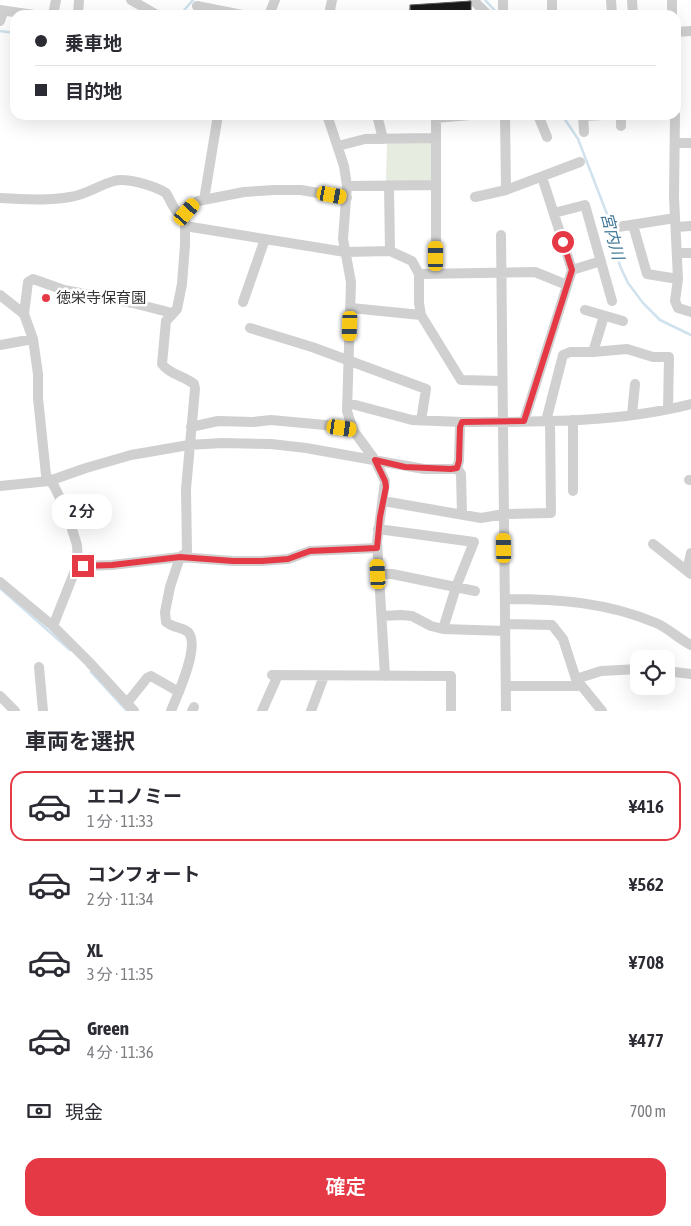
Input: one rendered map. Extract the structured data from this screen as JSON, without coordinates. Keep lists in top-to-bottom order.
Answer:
{
  "water": ["宮内川"],
  "places": ["徳栄寺保育園"],
  "page": {
    "banner": ["乗車地", "目的地"],
    "bubble": "2 分",
    "heading": "車両を選択",
    "list": [
      {
        "name": "エコノミー",
        "note": "1 分 · 11:33",
        "value": "¥416"
      },
      {
        "name": "コンフォート",
        "note": "2 分 · 11:34",
        "value": "¥562"
      },
      {
        "name": "XL",
        "note": "3 分 · 11:35",
        "value": "¥708"
      },
      {
        "name": "Green",
        "note": "4 分 · 11:36",
        "value": "¥477"
      }
    ],
    "pay": ["現金", "700 m"],
    "buttons": "確定"
  }
}
